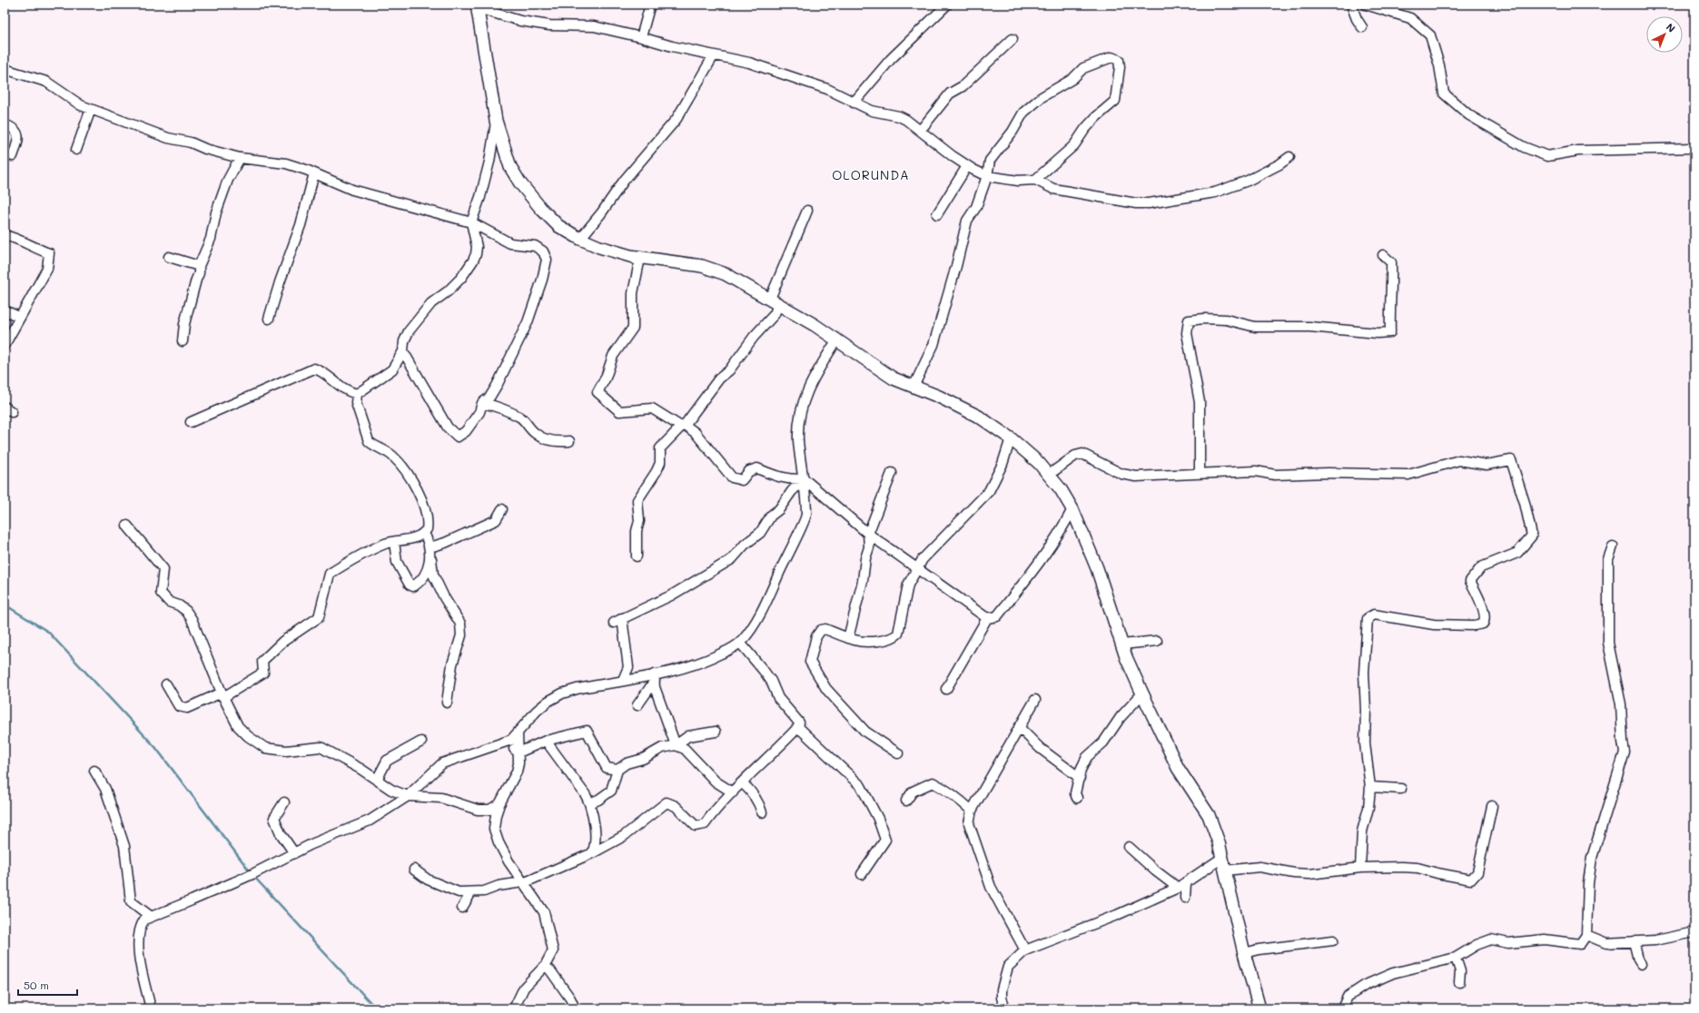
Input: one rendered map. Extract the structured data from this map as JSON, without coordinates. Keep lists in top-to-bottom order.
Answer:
{
  "districts": ["OLORUNDA"],
  "scale_bar": "50 m",
  "north": "top right"
}
